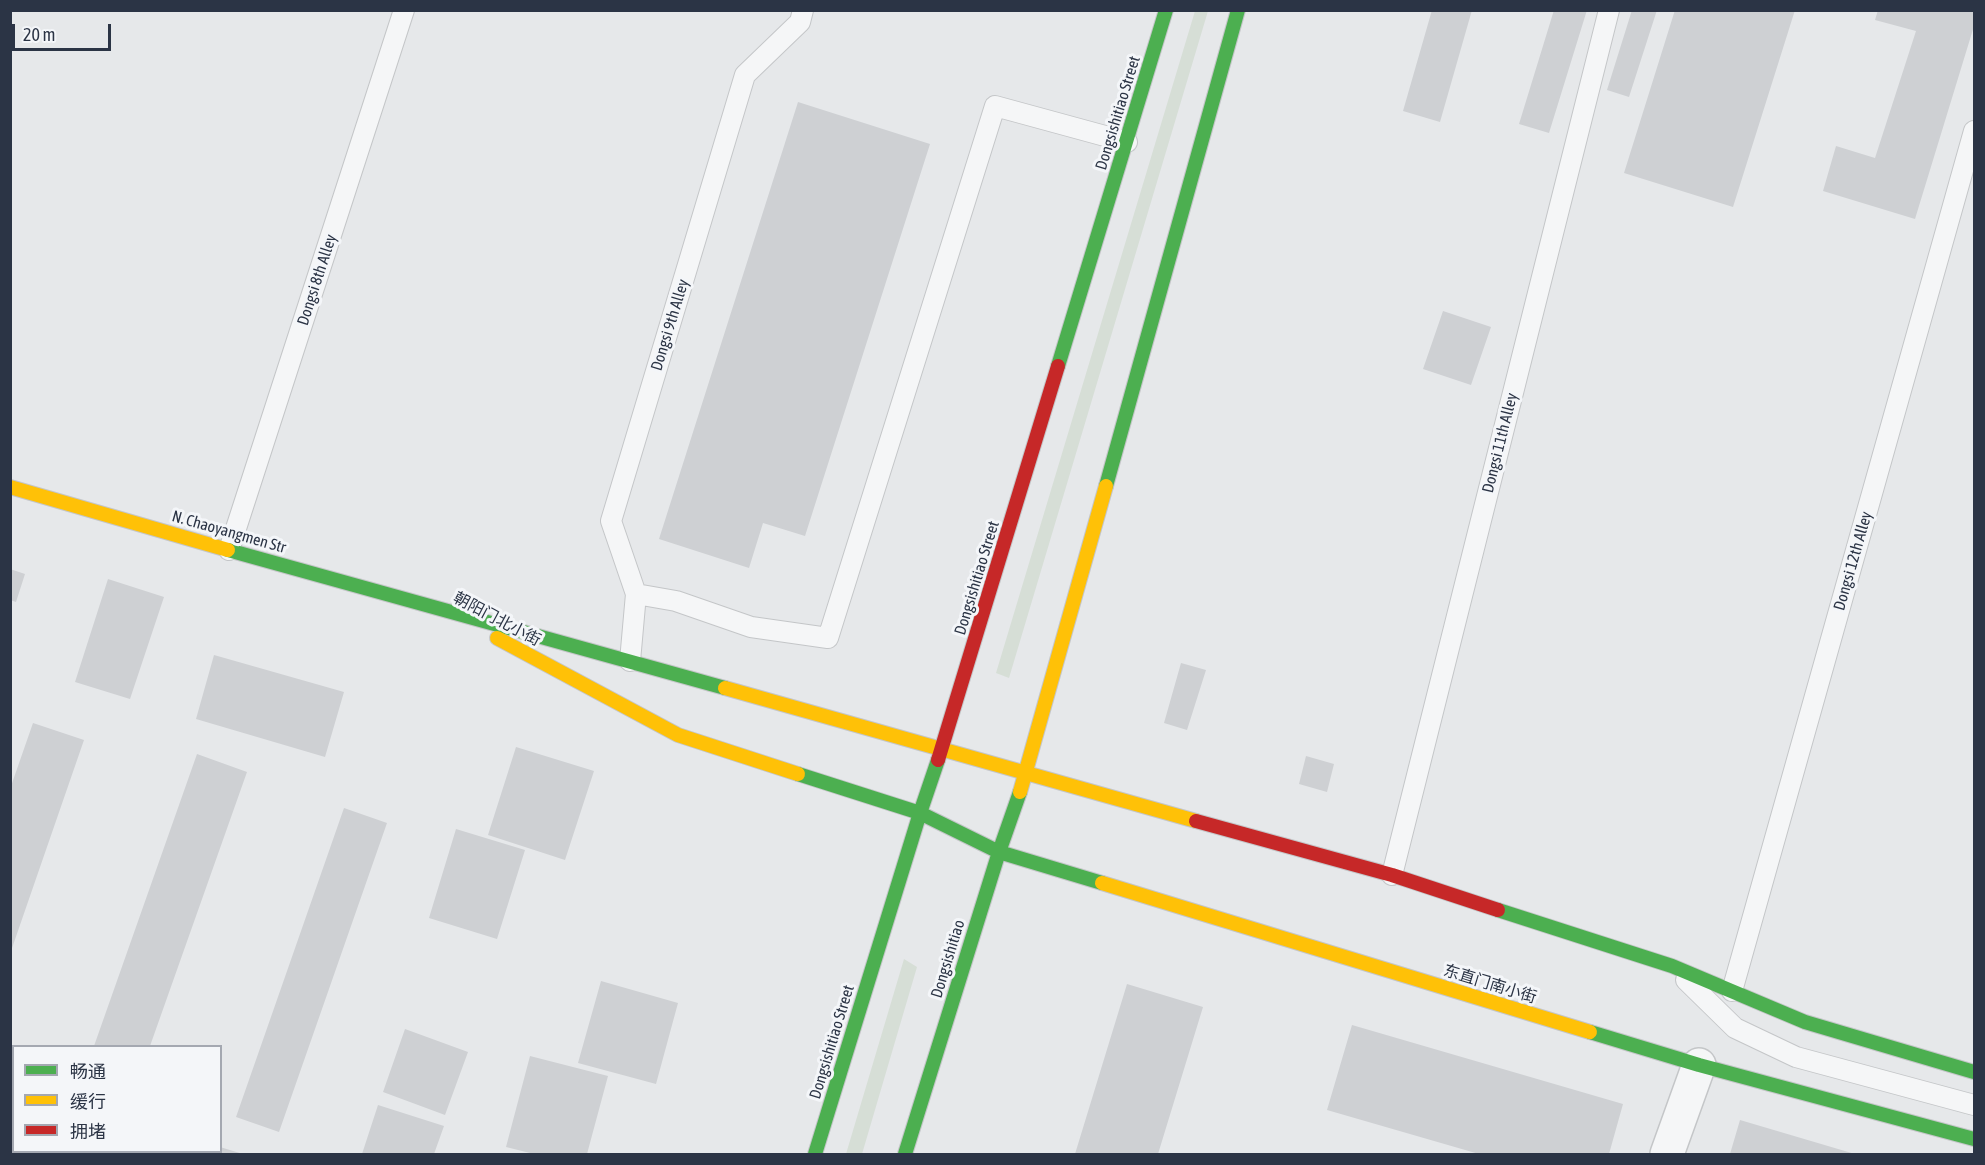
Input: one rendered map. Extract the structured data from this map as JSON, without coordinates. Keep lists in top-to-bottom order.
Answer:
{
  "streets": {
    "main road": [
      "Dongsishitiao Street",
      "N. Chaoyangmen Str",
      "朝阳门北小街",
      "Dongsishitiao",
      "东直门南小街"
    ],
    "lane": [
      "Dongsi 8th Alley",
      "Dongsi 9th Alley",
      "Dongsi 11th Alley",
      "Dongsi 12th Alley"
    ]
  },
  "crossings": [
    ["Dongsishitiao Street", "朝阳门北小街"],
    ["Dongsi 8th Alley", "N. Chaoyangmen Str"],
    ["Dongsi 9th Alley", "朝阳门北小街"],
    ["N. Chaoyangmen Str", "朝阳门北小街"],
    ["朝阳门北小街", "Dongsishitiao"],
    ["朝阳门北小街", "东直门南小街"],
    ["Dongsishitiao", "东直门南小街"]
  ],
  "legend": ["畅通", "缓行", "拥堵"],
  "scale_bar": "20 m"
}
